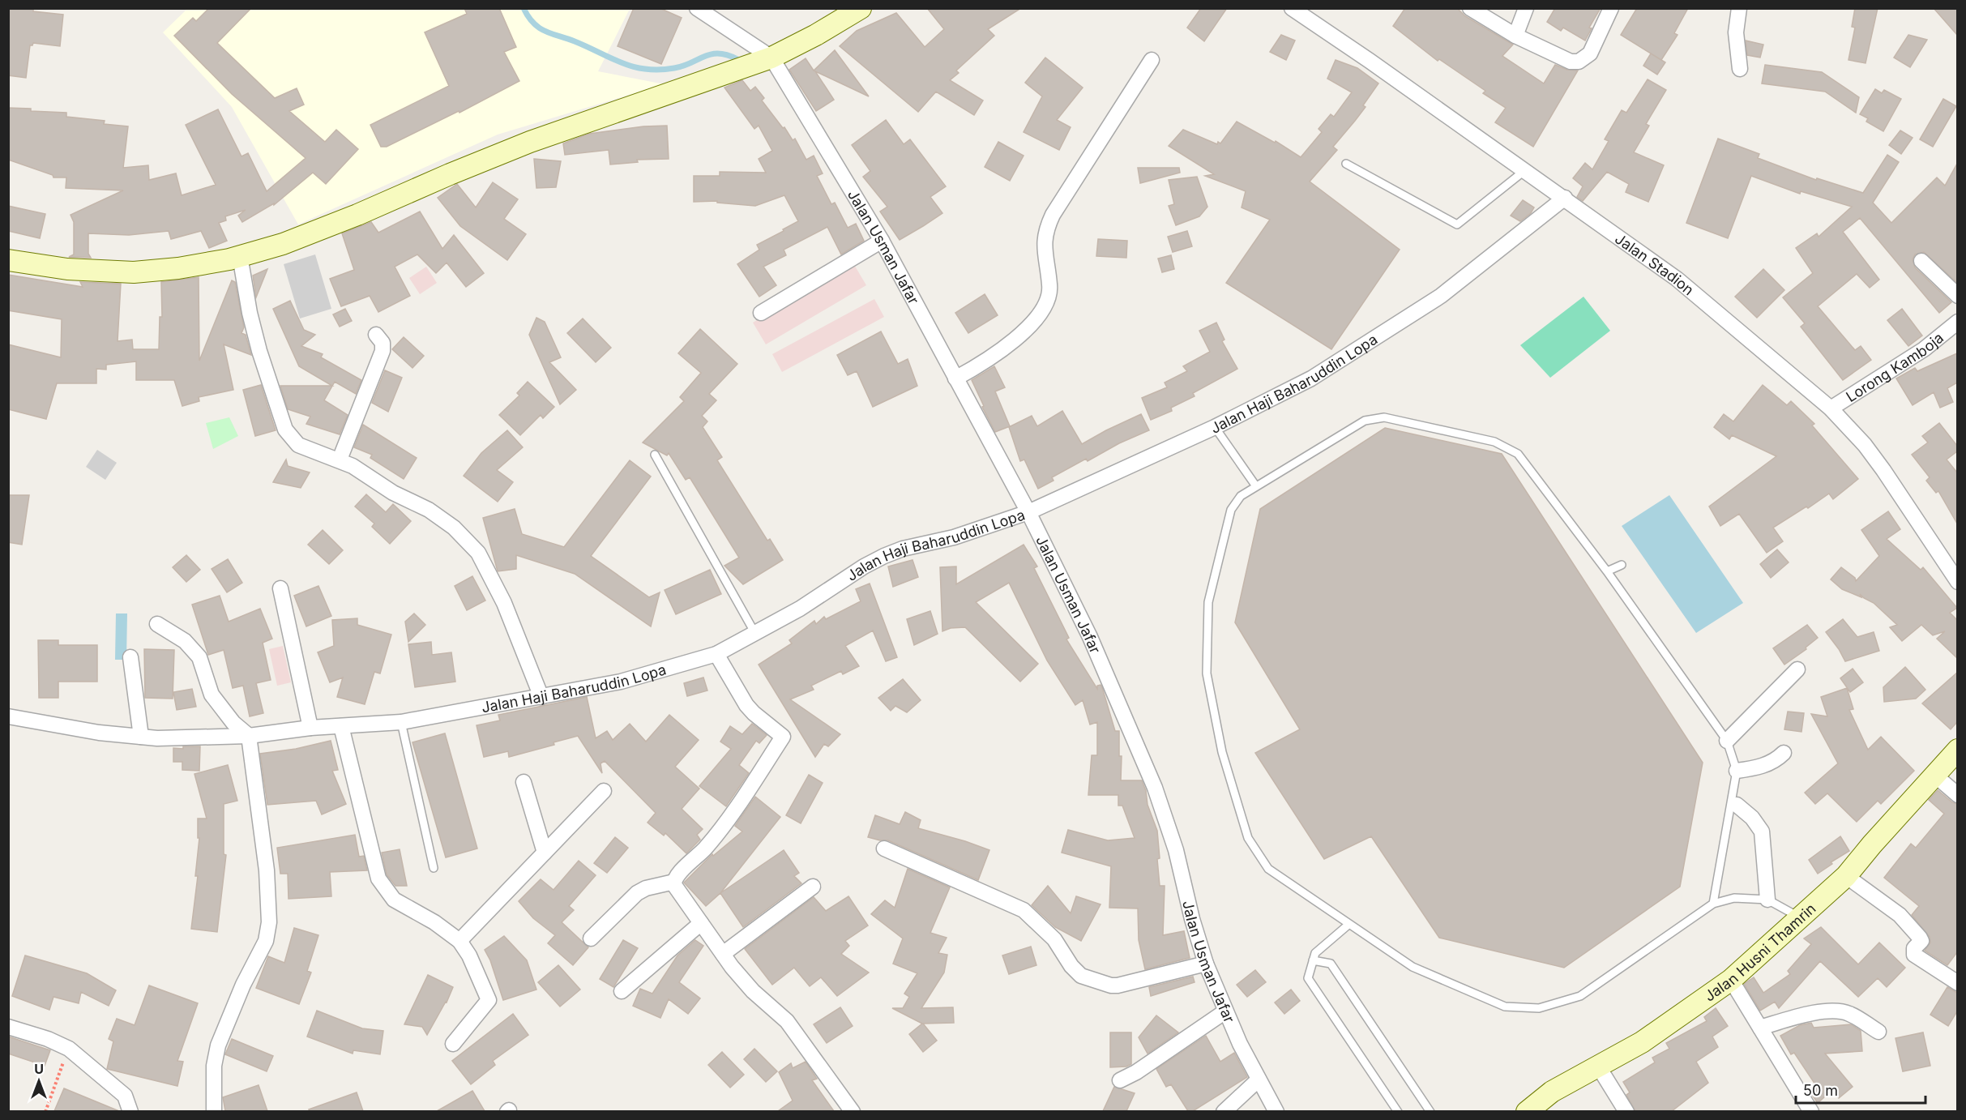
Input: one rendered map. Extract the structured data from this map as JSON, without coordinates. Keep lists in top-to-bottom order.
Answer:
{
  "streets": {
    "street": [
      "Jalan Usman Jafar",
      "Jalan Stadion",
      "Lorong Kamboja",
      "Jalan Haji Baharuddin Lopa",
      "Jalan Husni Thamrin"
    ]
  },
  "crossings": [
    ["Jalan Usman Jafar", "Jalan Haji Baharuddin Lopa"],
    ["Jalan Stadion", "Lorong Kamboja"],
    ["Jalan Stadion", "Jalan Haji Baharuddin Lopa"]
  ],
  "scale_bar": "50 m",
  "north": "top"
}
